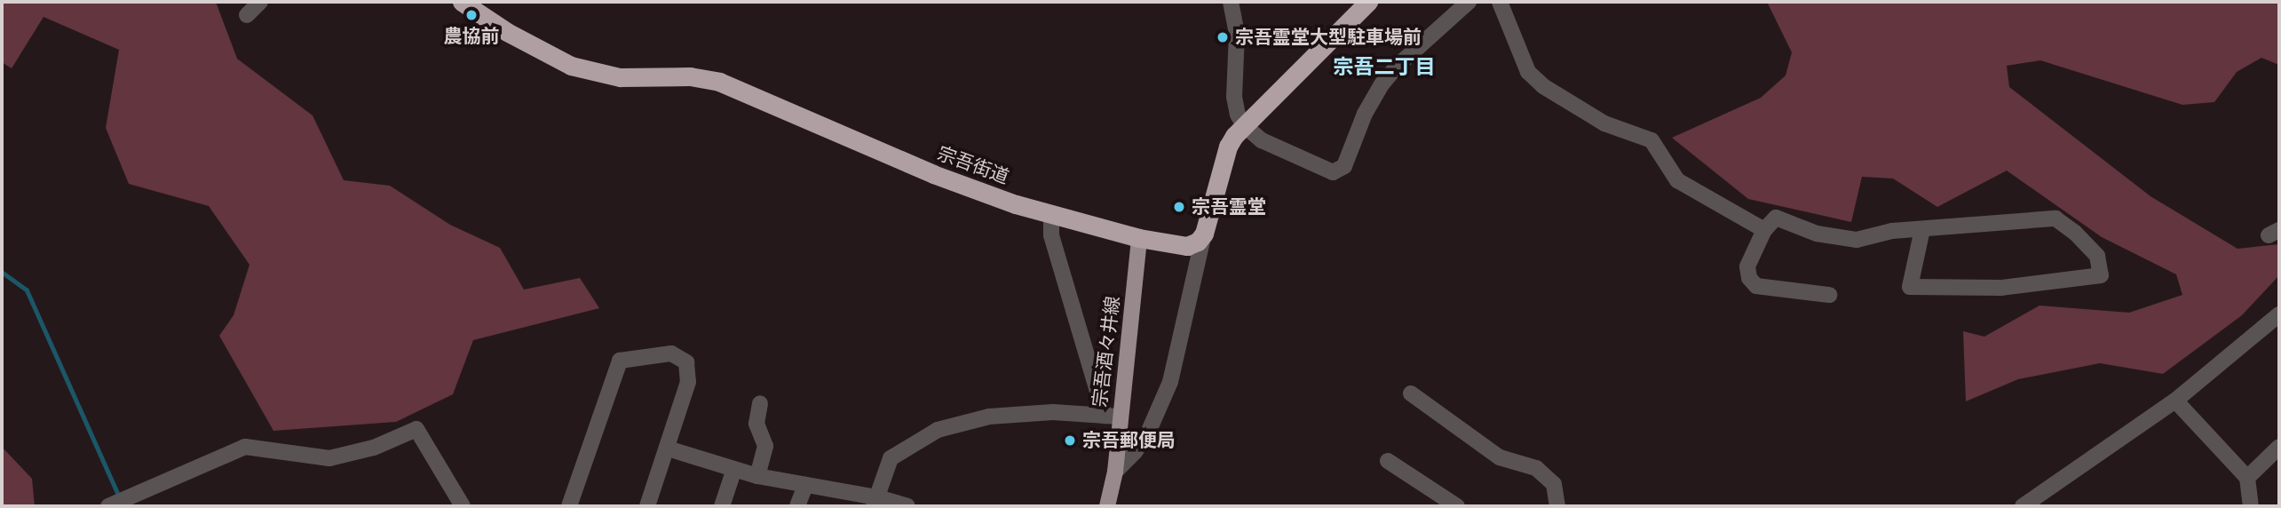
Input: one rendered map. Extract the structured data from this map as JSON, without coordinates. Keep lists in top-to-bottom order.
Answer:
{
  "streets": {
    "highway": ["宗吾街道"],
    "main road": ["宗吾酒々井線"]
  },
  "crossings": [
    ["宗吾街道", "宗吾酒々井線"]
  ],
  "districts": ["宗吾二丁目"],
  "places": [
    "農協前",
    "宗吾霊堂大型駐車場前",
    "宗吾霊堂",
    "宗吾郵便局"
  ]
}
